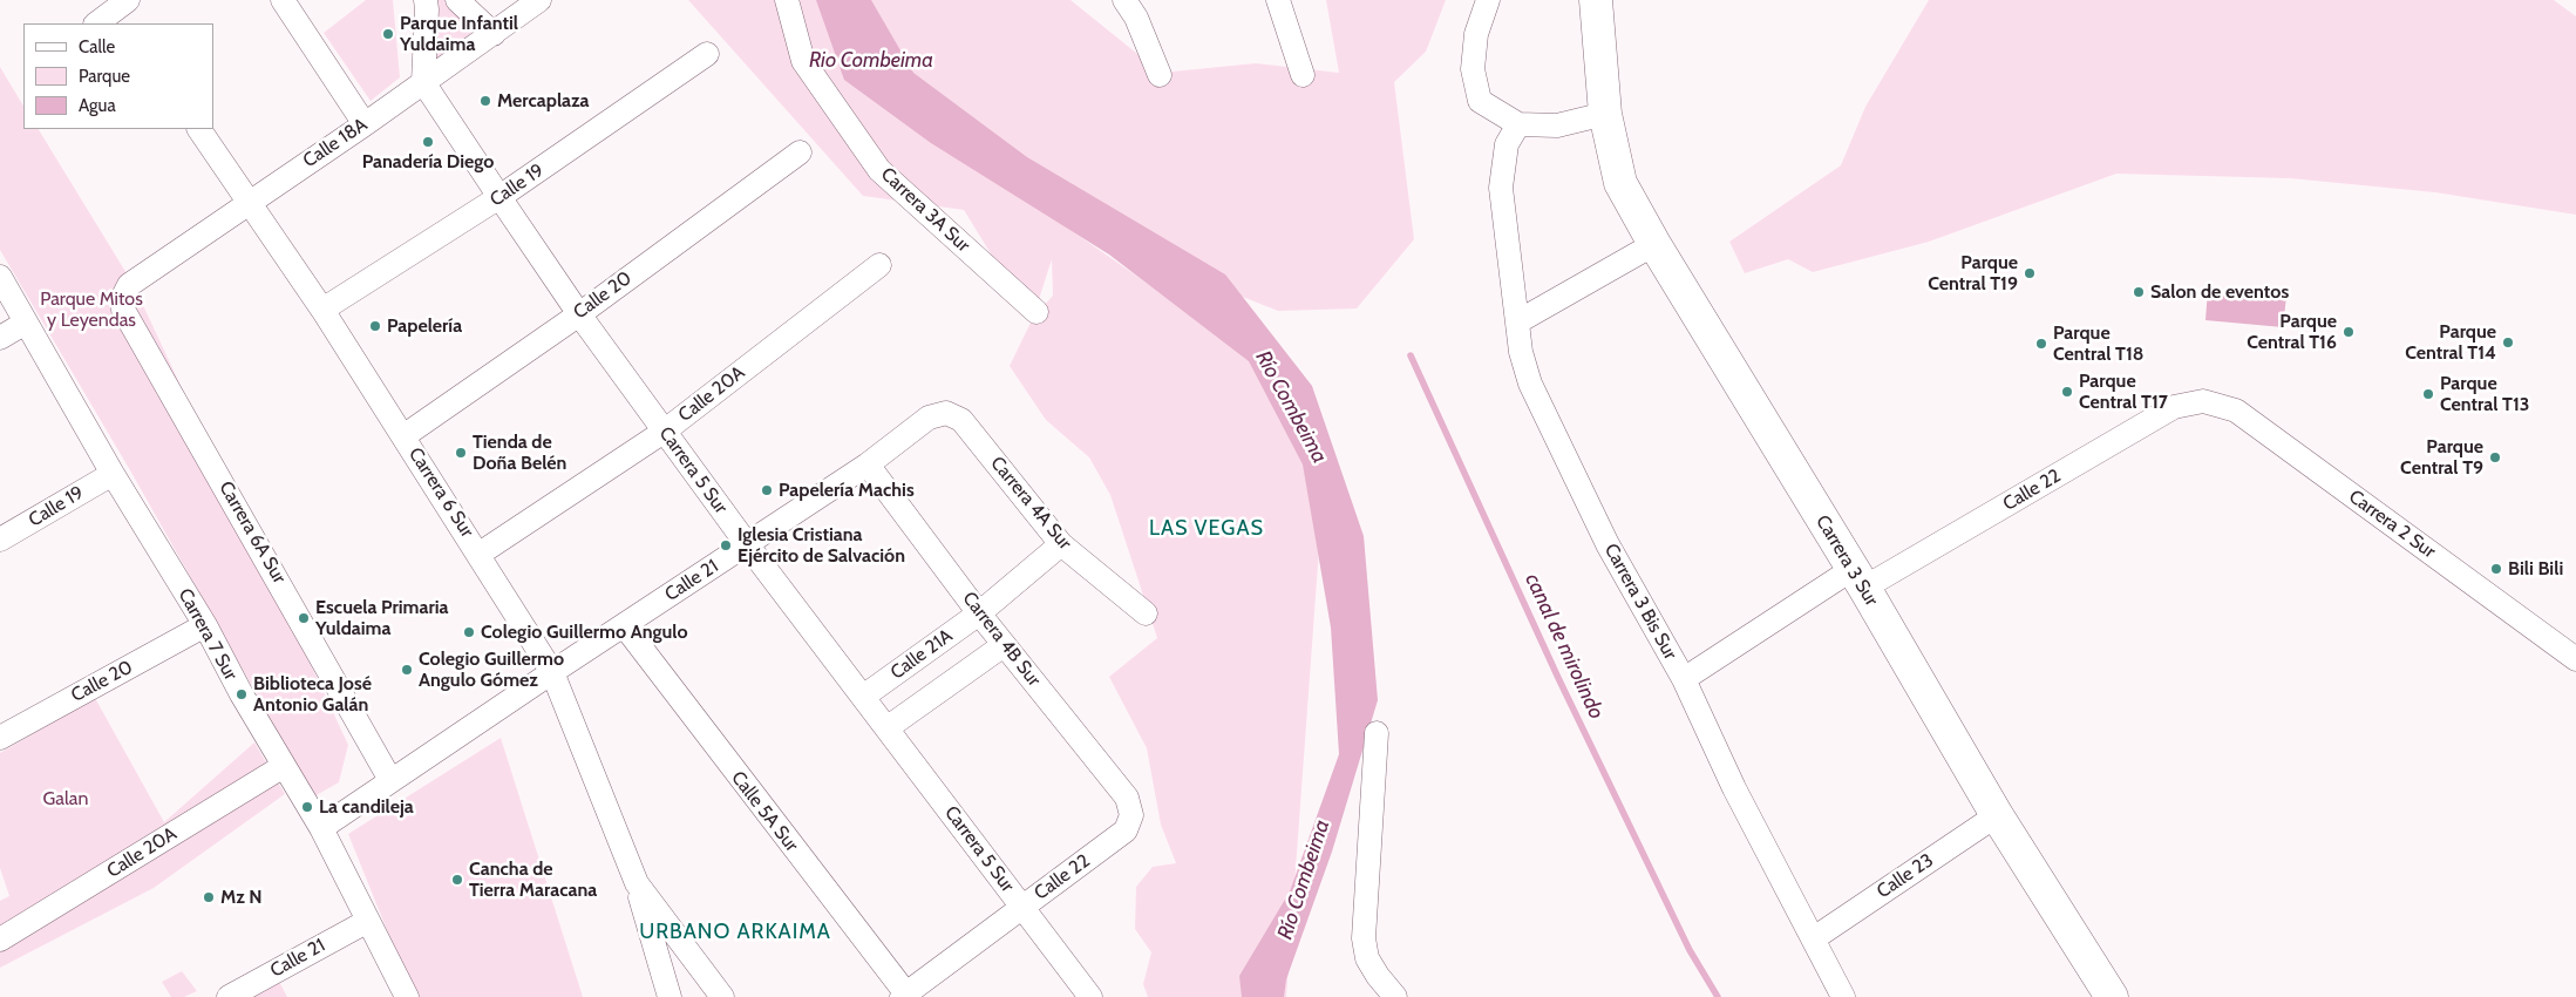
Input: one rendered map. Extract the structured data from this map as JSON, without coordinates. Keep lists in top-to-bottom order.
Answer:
{
  "streets": {
    "street": [
      "Calle 18A",
      "Calle 19",
      "Carrera 3A Sur",
      "Calle 20",
      "Calle 20A",
      "Carrera 5 Sur",
      "Calle 22",
      "Carrera 6 Sur",
      "Carrera 4A Sur",
      "Carrera 2 Sur",
      "Carrera 6A Sur",
      "Carrera 3 Sur",
      "Calle 21",
      "Carrera 3 Bis Sur",
      "Carrera 7 Sur",
      "Carrera 4B Sur",
      "Calle 21A",
      "Calle 5A Sur",
      "Calle 23"
    ]
  },
  "crossings": [
    ["Calle 18A", "Carrera 5 Sur"],
    ["Calle 18A", "Carrera 6 Sur"],
    ["Calle 18A", "Carrera 6A Sur"],
    ["Calle 19", "Carrera 5 Sur"],
    ["Calle 19", "Carrera 6 Sur"],
    ["Calle 19", "Carrera 7 Sur"],
    ["Calle 20", "Carrera 5 Sur"],
    ["Calle 20", "Carrera 6 Sur"],
    ["Calle 20", "Carrera 7 Sur"],
    ["Calle 20A", "Carrera 5 Sur"],
    ["Calle 20A", "Carrera 6 Sur"],
    ["Calle 20A", "Carrera 7 Sur"],
    ["Carrera 5 Sur", "Calle 22"],
    ["Carrera 5 Sur", "Calle 21"],
    ["Carrera 5 Sur", "Calle 21A"],
    ["Calle 22", "Carrera 2 Sur"],
    ["Calle 22", "Carrera 3 Sur"],
    ["Calle 22", "Carrera 3 Bis Sur"],
    ["Calle 22", "Carrera 4B Sur"],
    ["Calle 22", "Calle 5A Sur"],
    ["Carrera 6 Sur", "Calle 21"],
    ["Carrera 4A Sur", "Calle 21"],
    ["Carrera 4A Sur", "Calle 21A"],
    ["Carrera 6A Sur", "Calle 21"],
    ["Carrera 3 Sur", "Calle 23"],
    ["Calle 21", "Carrera 7 Sur"],
    ["Calle 21", "Carrera 4B Sur"],
    ["Calle 21", "Calle 5A Sur"],
    ["Carrera 3 Bis Sur", "Calle 23"],
    ["Carrera 4B Sur", "Calle 21A"]
  ],
  "districts": ["LAS VEGAS", "URBANO ARKAIMA"],
  "water": ["Rio Combeima", "Río Combeima", "canal de mirolindo"],
  "parks": ["Parque Mitos y Leyendas", "Galan"],
  "places": [
    "Parque Infantil Yuldaima",
    "Mercaplaza",
    "Panadería Diego",
    "Parque Central T19",
    "Salon de eventos",
    "Papelería",
    "Parque Central T16",
    "Parque Central T14",
    "Parque Central T18",
    "Parque Central T17",
    "Parque Central T13",
    "Tienda de Doña Belén",
    "Parque Central T9",
    "Papelería Machis",
    "Iglesia Cristiana Ejército de Salvación",
    "Bili Bili",
    "Escuela Primaria Yuldaima",
    "Colegio Guillermo Angulo",
    "Colegio Guillermo Angulo Gómez",
    "Biblioteca José Antonio Galán",
    "La candileja",
    "Cancha de Tierra Maracana",
    "Mz N"
  ],
  "legend": ["Calle", "Parque", "Agua"]
}
